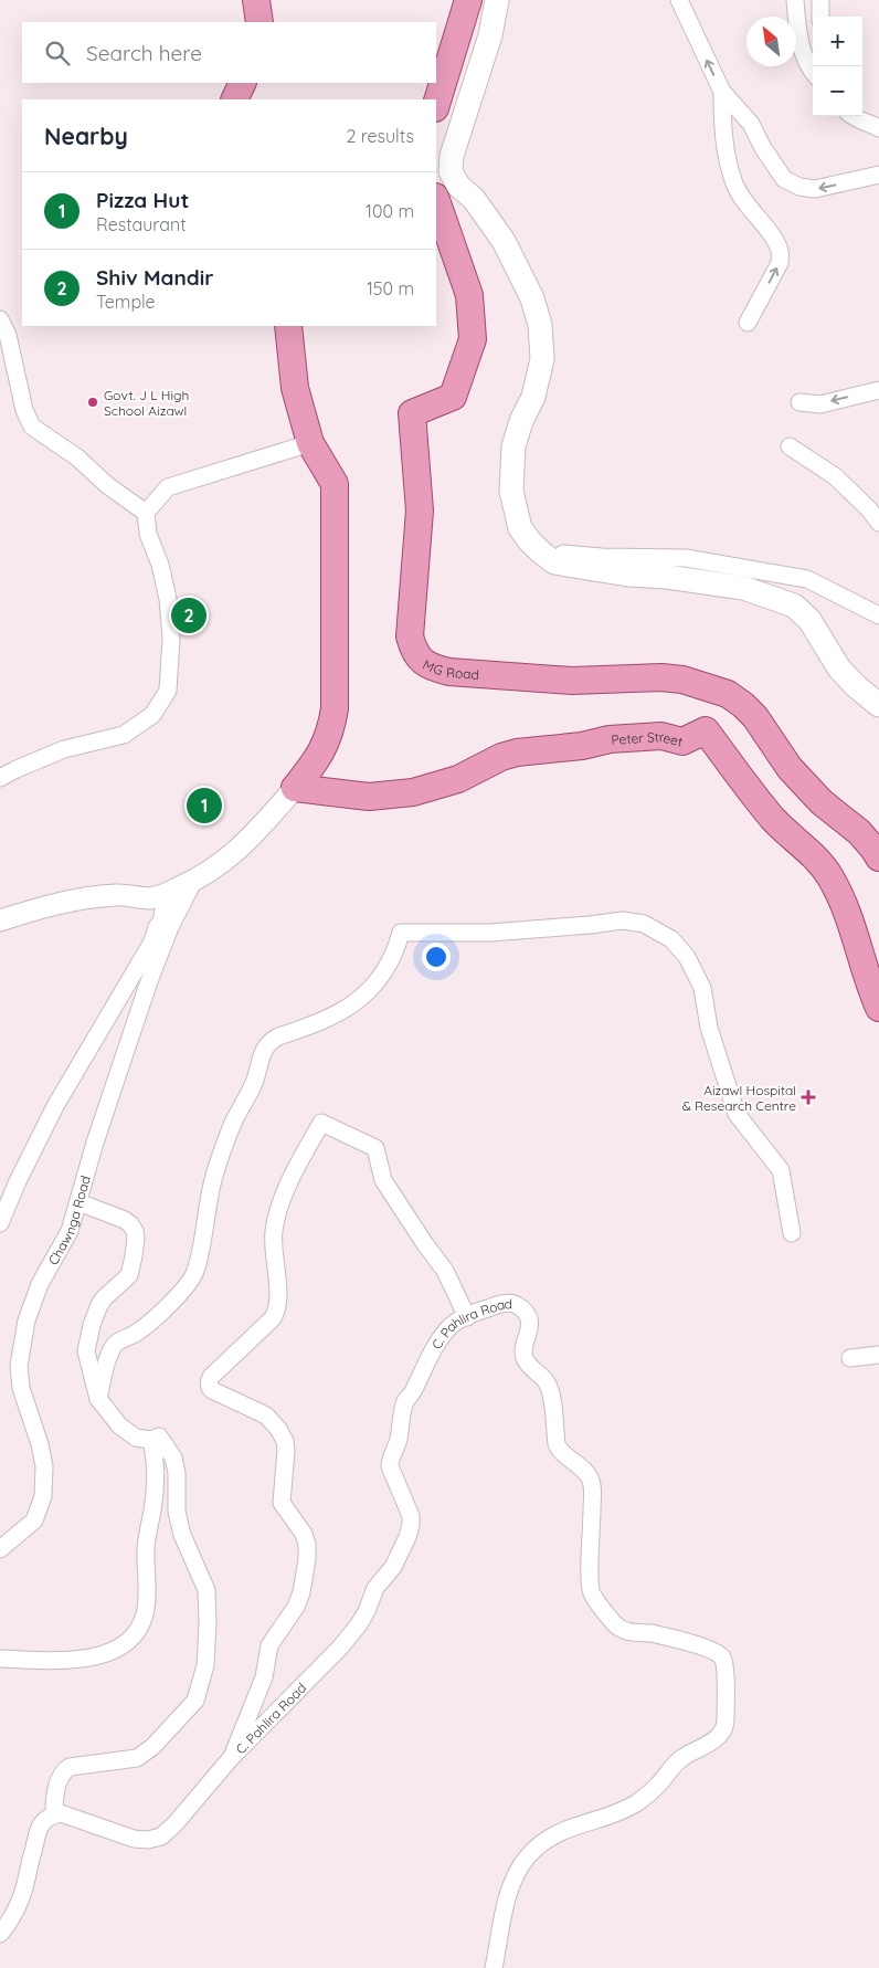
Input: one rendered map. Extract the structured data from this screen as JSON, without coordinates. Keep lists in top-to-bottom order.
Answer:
{
  "streets": {
    "main road": ["MG Road", "Peter Street"],
    "street": ["Chawnga Road", "C. Pahlira Road"]
  },
  "places": {
    "other": ["Govt. J L High School Aizawl"],
    "health": ["Aizawl Hospital & Research Centre"]
  },
  "north": "top left",
  "page": {
    "map_buttons": ["+", "−"],
    "search": "Search here",
    "heading": ["Nearby", "2 results"],
    "list": [
      {
        "mark": "1",
        "name": "Pizza Hut",
        "note": "Restaurant",
        "value": "100 m"
      },
      {
        "mark": "2",
        "name": "Shiv Mandir",
        "note": "Temple",
        "value": "150 m"
      }
    ],
    "pins": ["2", "1"]
  }
}
